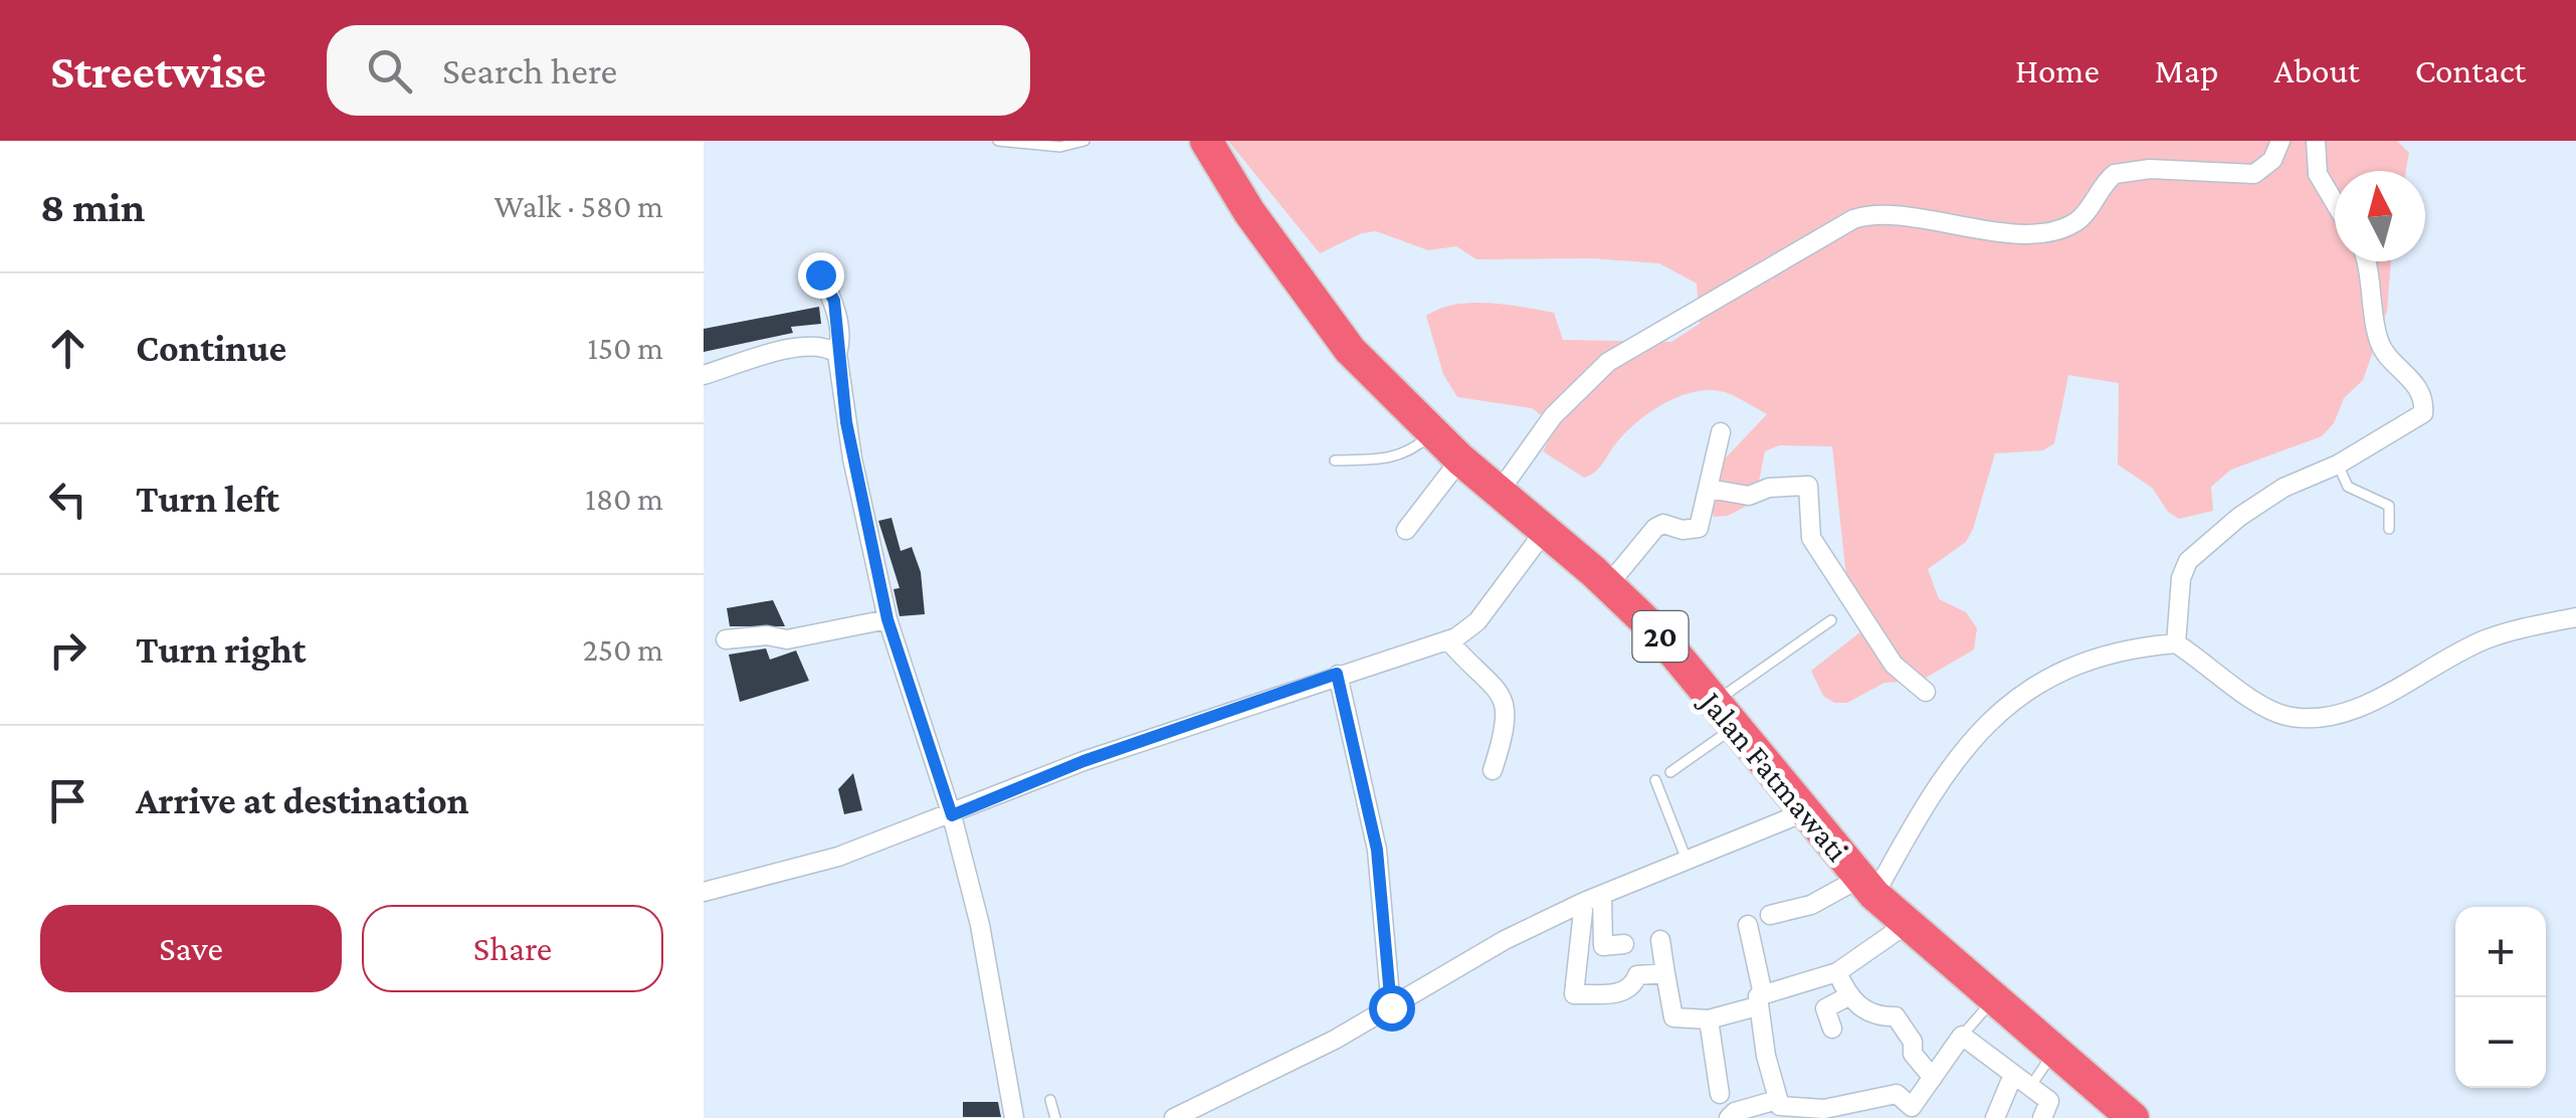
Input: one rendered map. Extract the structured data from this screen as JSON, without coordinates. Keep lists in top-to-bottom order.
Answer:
{
  "streets": {
    "highway": ["20", "Jalan Fatmawati"]
  },
  "north": "top",
  "page": {
    "header": "Streetwise",
    "search": "Search here",
    "nav": [
      "Home",
      "Map",
      "About",
      "Contact"
    ],
    "heading": ["8 min", "Walk · 580 m"],
    "list": [
      ["Continue", "150 m"],
      ["Turn left", "180 m"],
      ["Turn right", "250 m"],
      "Arrive at destination"
    ],
    "buttons": ["Save", "Share"],
    "map_buttons": ["+", "−"]
  }
}
